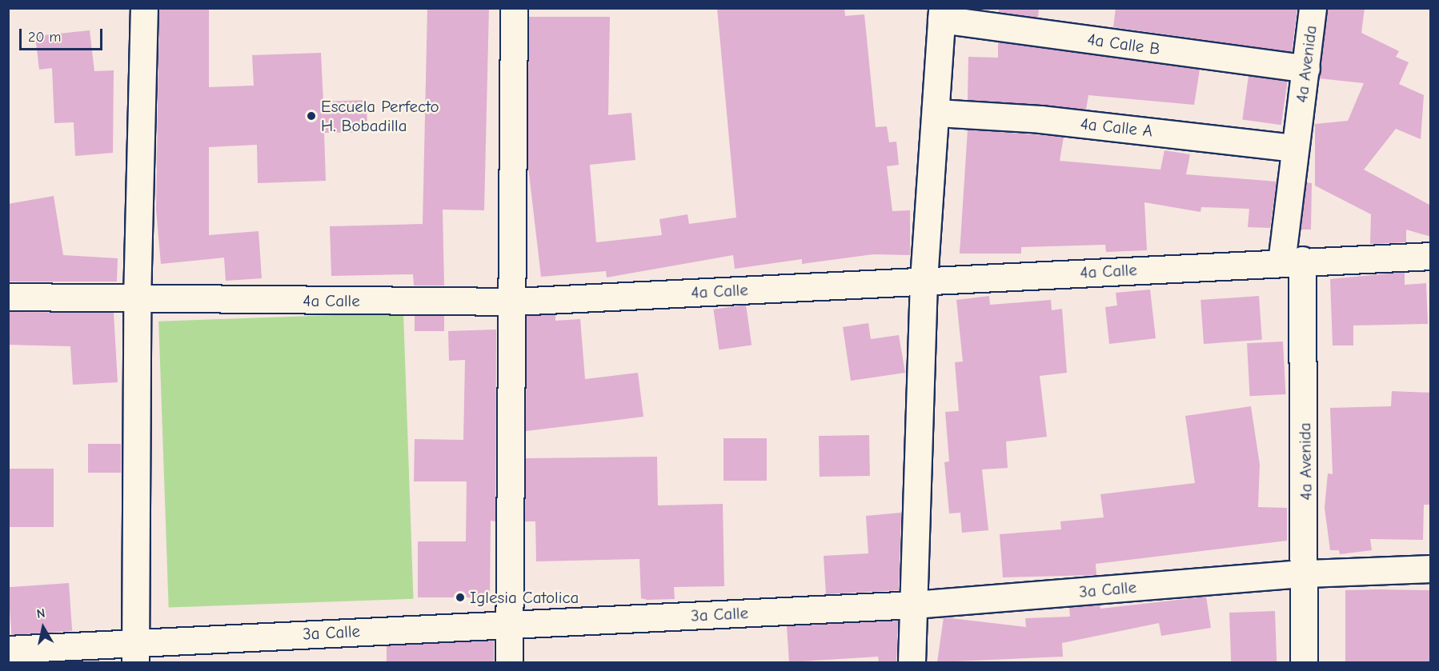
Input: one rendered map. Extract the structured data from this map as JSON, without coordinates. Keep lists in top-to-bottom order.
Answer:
{
  "streets": {
    "street": [
      "4a Calle B",
      "4a Avenida",
      "4a Calle A",
      "4a Calle",
      "3a Calle"
    ]
  },
  "crossings": [
    ["4a Calle B", "4a Avenida"],
    ["4a Avenida", "4a Calle A"],
    ["4a Avenida", "4a Calle"],
    ["4a Avenida", "3a Calle"]
  ],
  "places": ["Escuela Perfecto H. Bobadilla", "Iglesia Catolica"],
  "scale_bar": "20 m",
  "north": "top"
}
